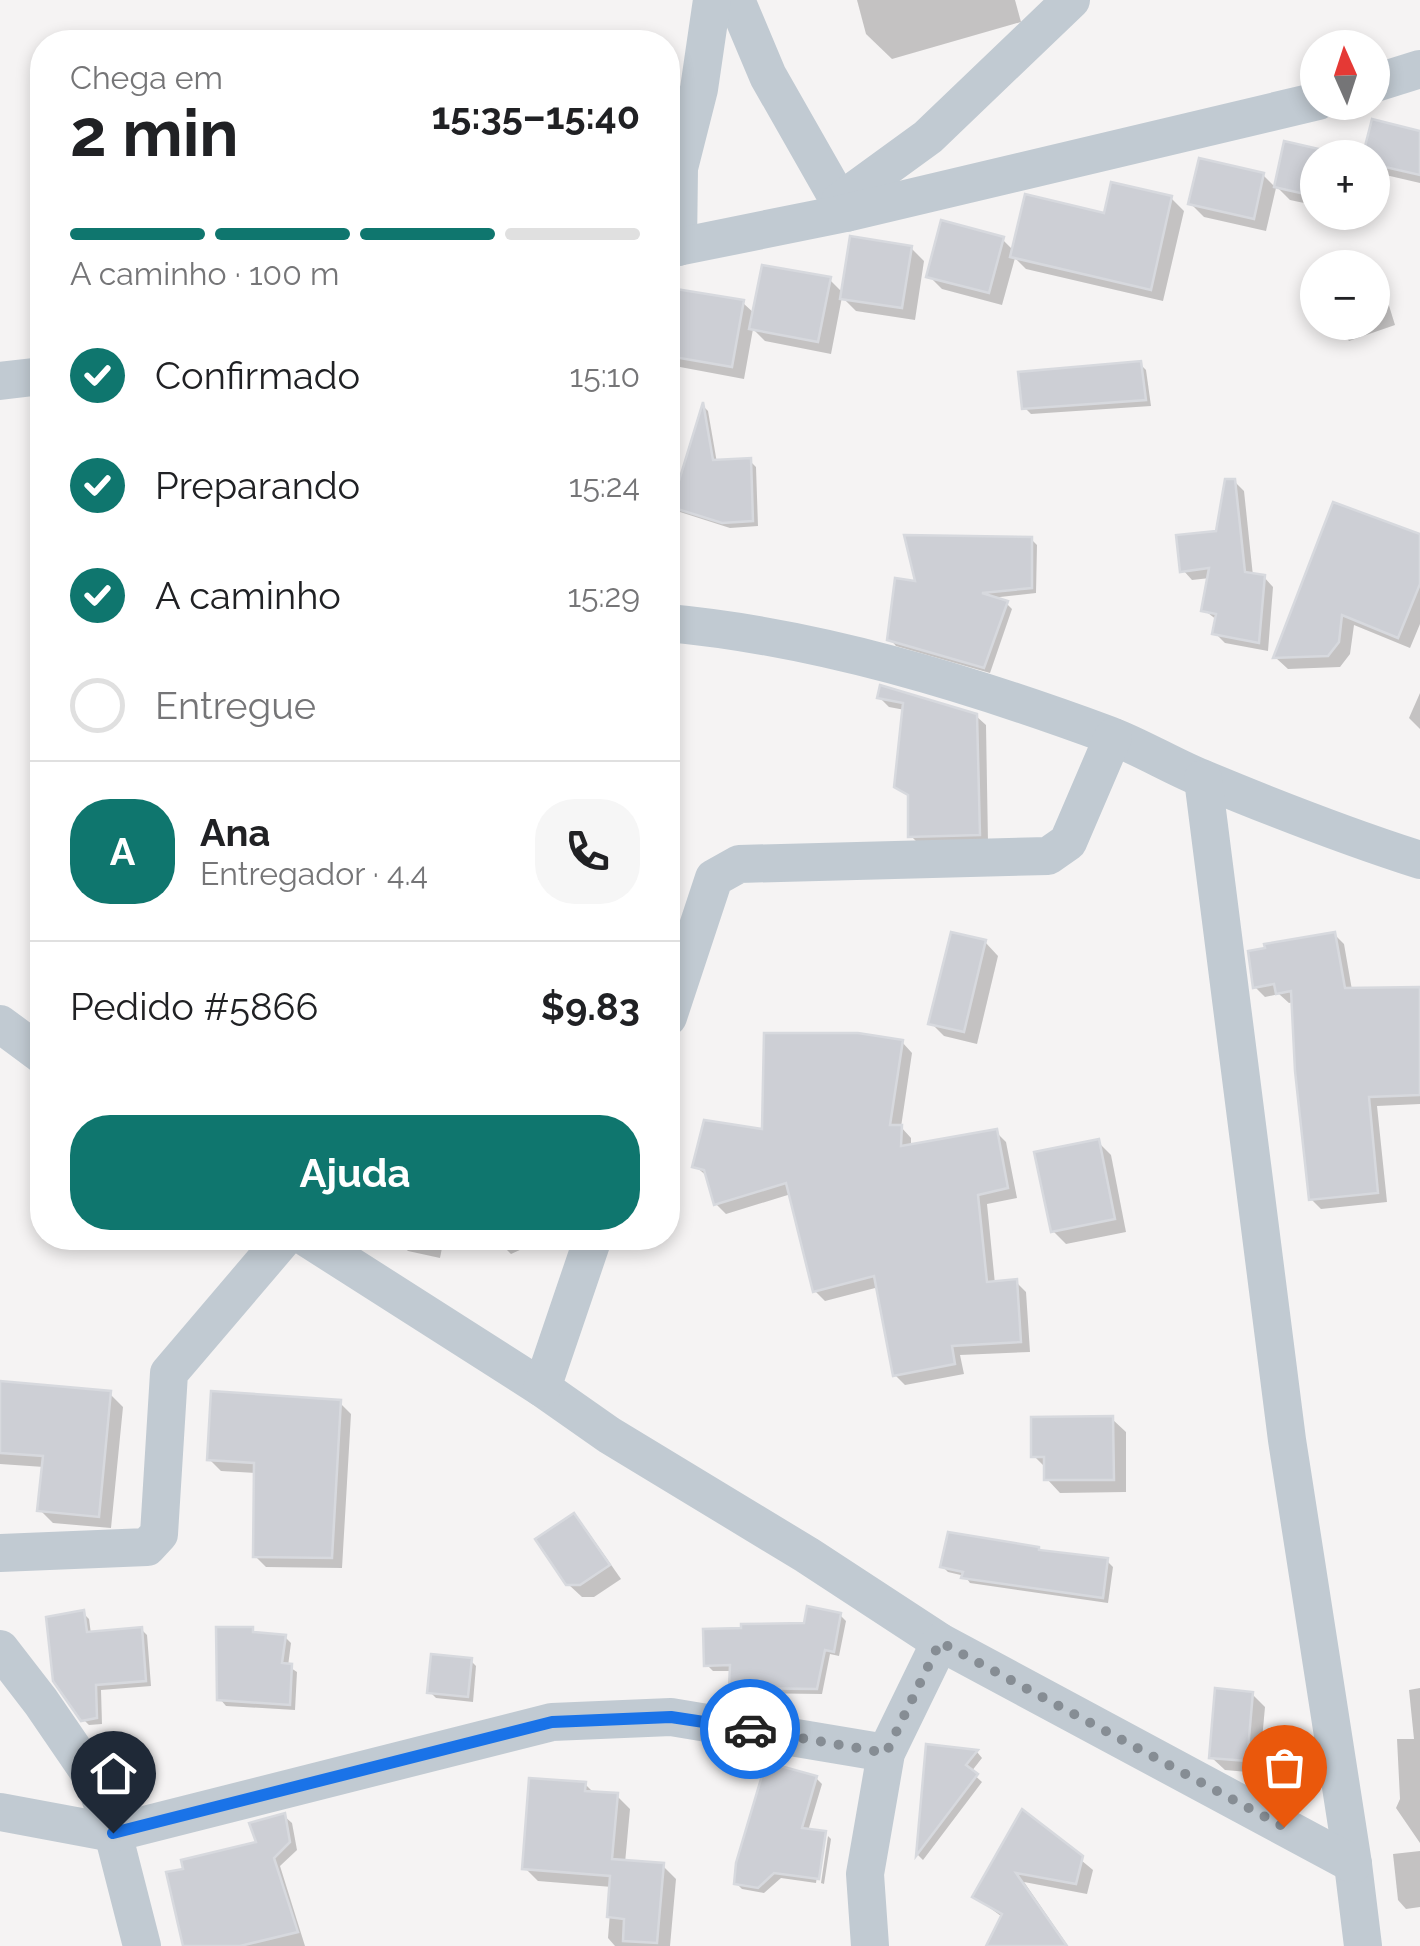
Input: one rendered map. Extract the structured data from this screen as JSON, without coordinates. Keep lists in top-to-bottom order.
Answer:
{
  "north": "top",
  "page": {
    "map_buttons": ["+", "−"],
    "heading": ["2 min", "Chega em", "15:35–15:40"],
    "panel": [
      "Ana",
      "Entregador · 4.4",
      "Pedido #5866",
      "$9.83"
    ],
    "bar": "A caminho · 100 m",
    "list": [
      ["Confirmado", "15:10"],
      ["Preparando", "15:24"],
      ["A caminho", "15:29"],
      "Entregue"
    ],
    "round": "A",
    "buttons": "Ajuda"
  }
}
